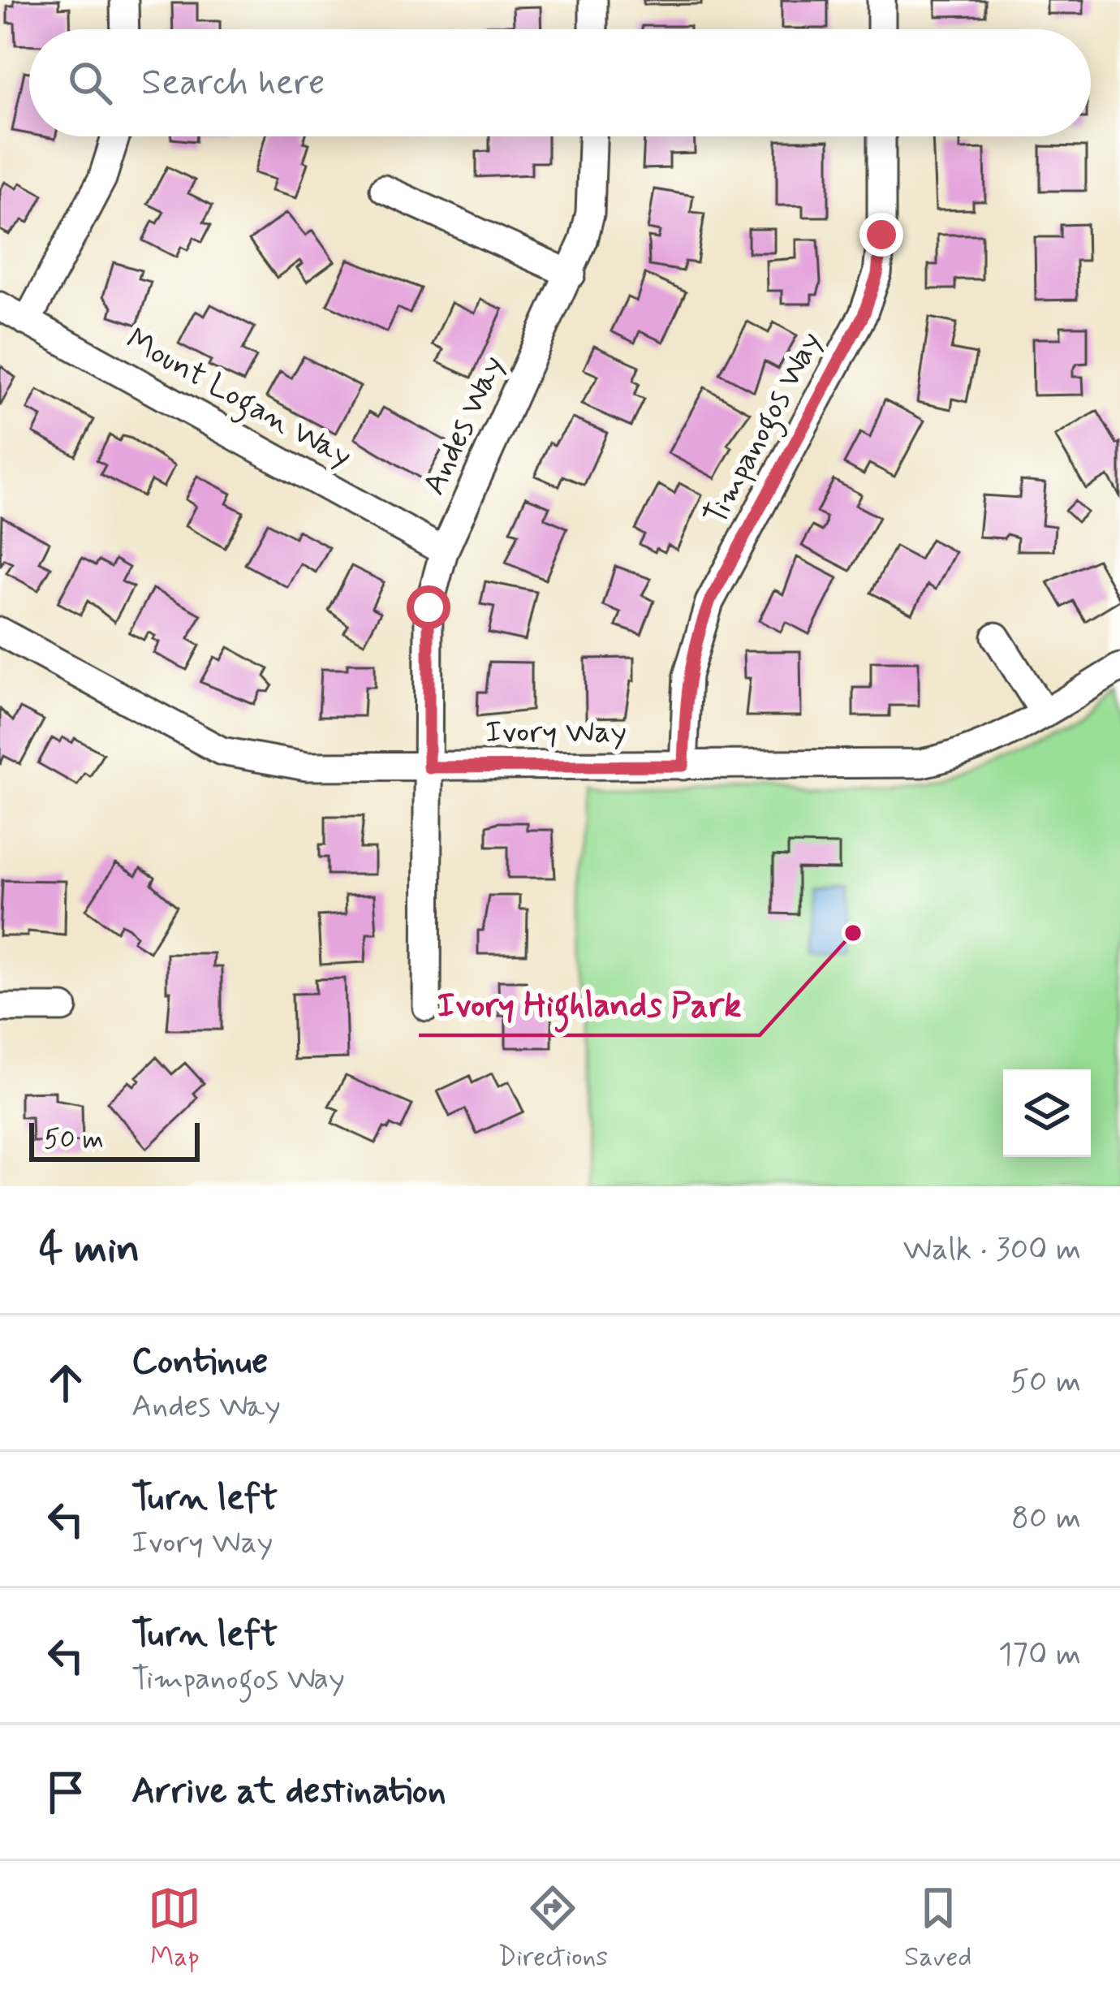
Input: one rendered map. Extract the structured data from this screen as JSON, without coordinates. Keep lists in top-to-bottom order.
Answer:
{
  "streets": {
    "street": [
      "Mount Logan Way",
      "Andes Way",
      "Timpanogos Way",
      "Ivory Way"
    ]
  },
  "crossings": [
    ["Mount Logan Way", "Andes Way"],
    ["Andes Way", "Ivory Way"],
    ["Timpanogos Way", "Ivory Way"]
  ],
  "places": ["Ivory Highlands Park"],
  "scale_bar": "50 m",
  "page": {
    "search": "Search here",
    "scale": "50 m",
    "heading": ["4 min", "Walk · 300 m"],
    "list": [
      ["Continue", "Andes Way", "50 m"],
      ["Turn left", "Ivory Way", "80 m"],
      ["Turn left", "Timpanogos Way", "170 m"],
      "Arrive at destination"
    ],
    "nav": ["Map", "Directions", "Saved"]
  }
}
